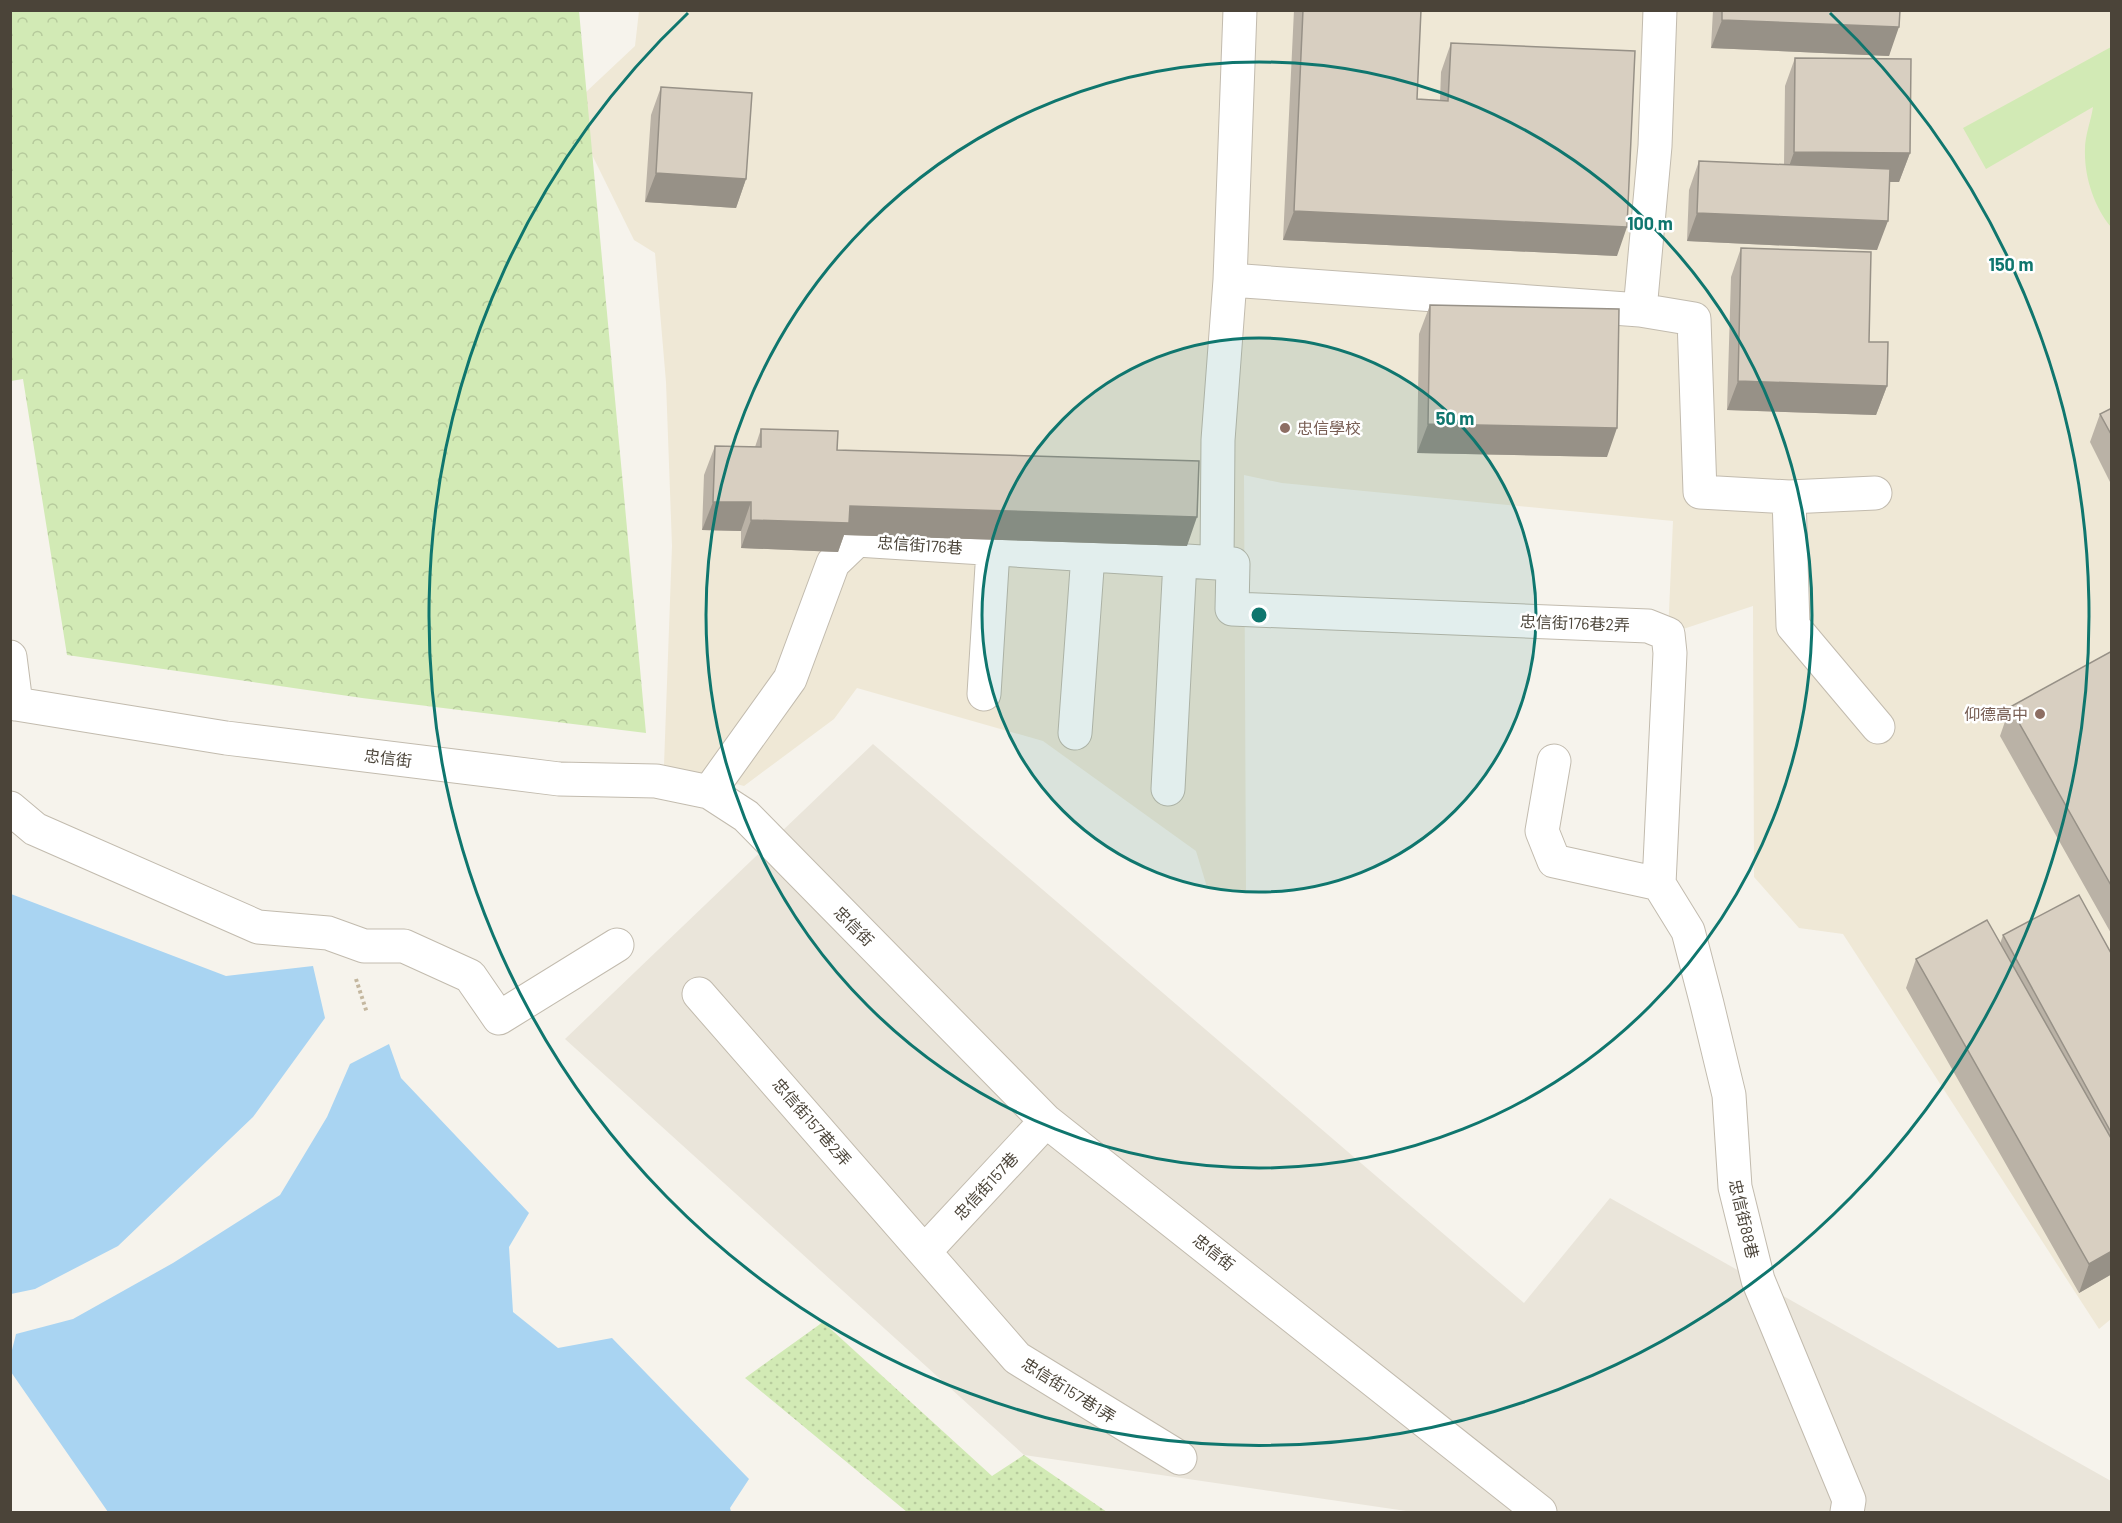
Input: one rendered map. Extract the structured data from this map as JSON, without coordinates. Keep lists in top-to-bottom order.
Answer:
{
  "streets": {
    "street": [
      "忠信街176巷",
      "忠信街176巷2弄",
      "忠信街",
      "忠信街157巷2弄",
      "忠信街157巷",
      "忠信街88巷",
      "忠信街157巷1弄"
    ]
  },
  "crossings": [
    ["忠信街176巷", "忠信街176巷2弄"],
    ["忠信街176巷", "忠信街"],
    ["忠信街176巷2弄", "忠信街88巷"],
    ["忠信街", "忠信街157巷"],
    ["忠信街157巷2弄", "忠信街157巷"],
    ["忠信街157巷2弄", "忠信街157巷1弄"],
    ["忠信街157巷", "忠信街157巷1弄"]
  ],
  "places": ["忠信學校", "仰德高中"],
  "rings": ["100 m", "150 m", "50 m"]
}
